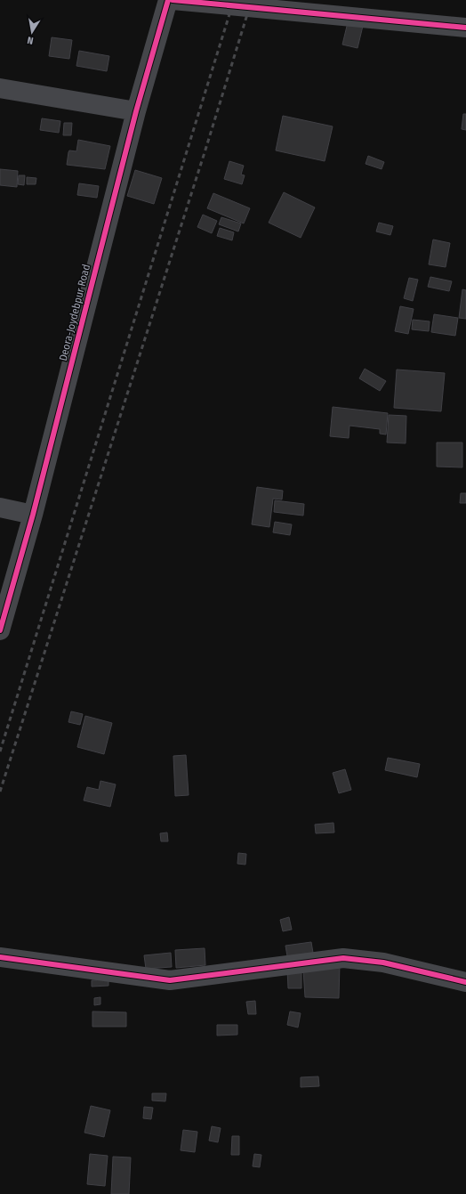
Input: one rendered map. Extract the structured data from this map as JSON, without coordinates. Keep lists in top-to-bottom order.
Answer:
{
  "streets": {
    "street": ["Deora-Joydebpur Road"]
  },
  "north": "bottom"
}
